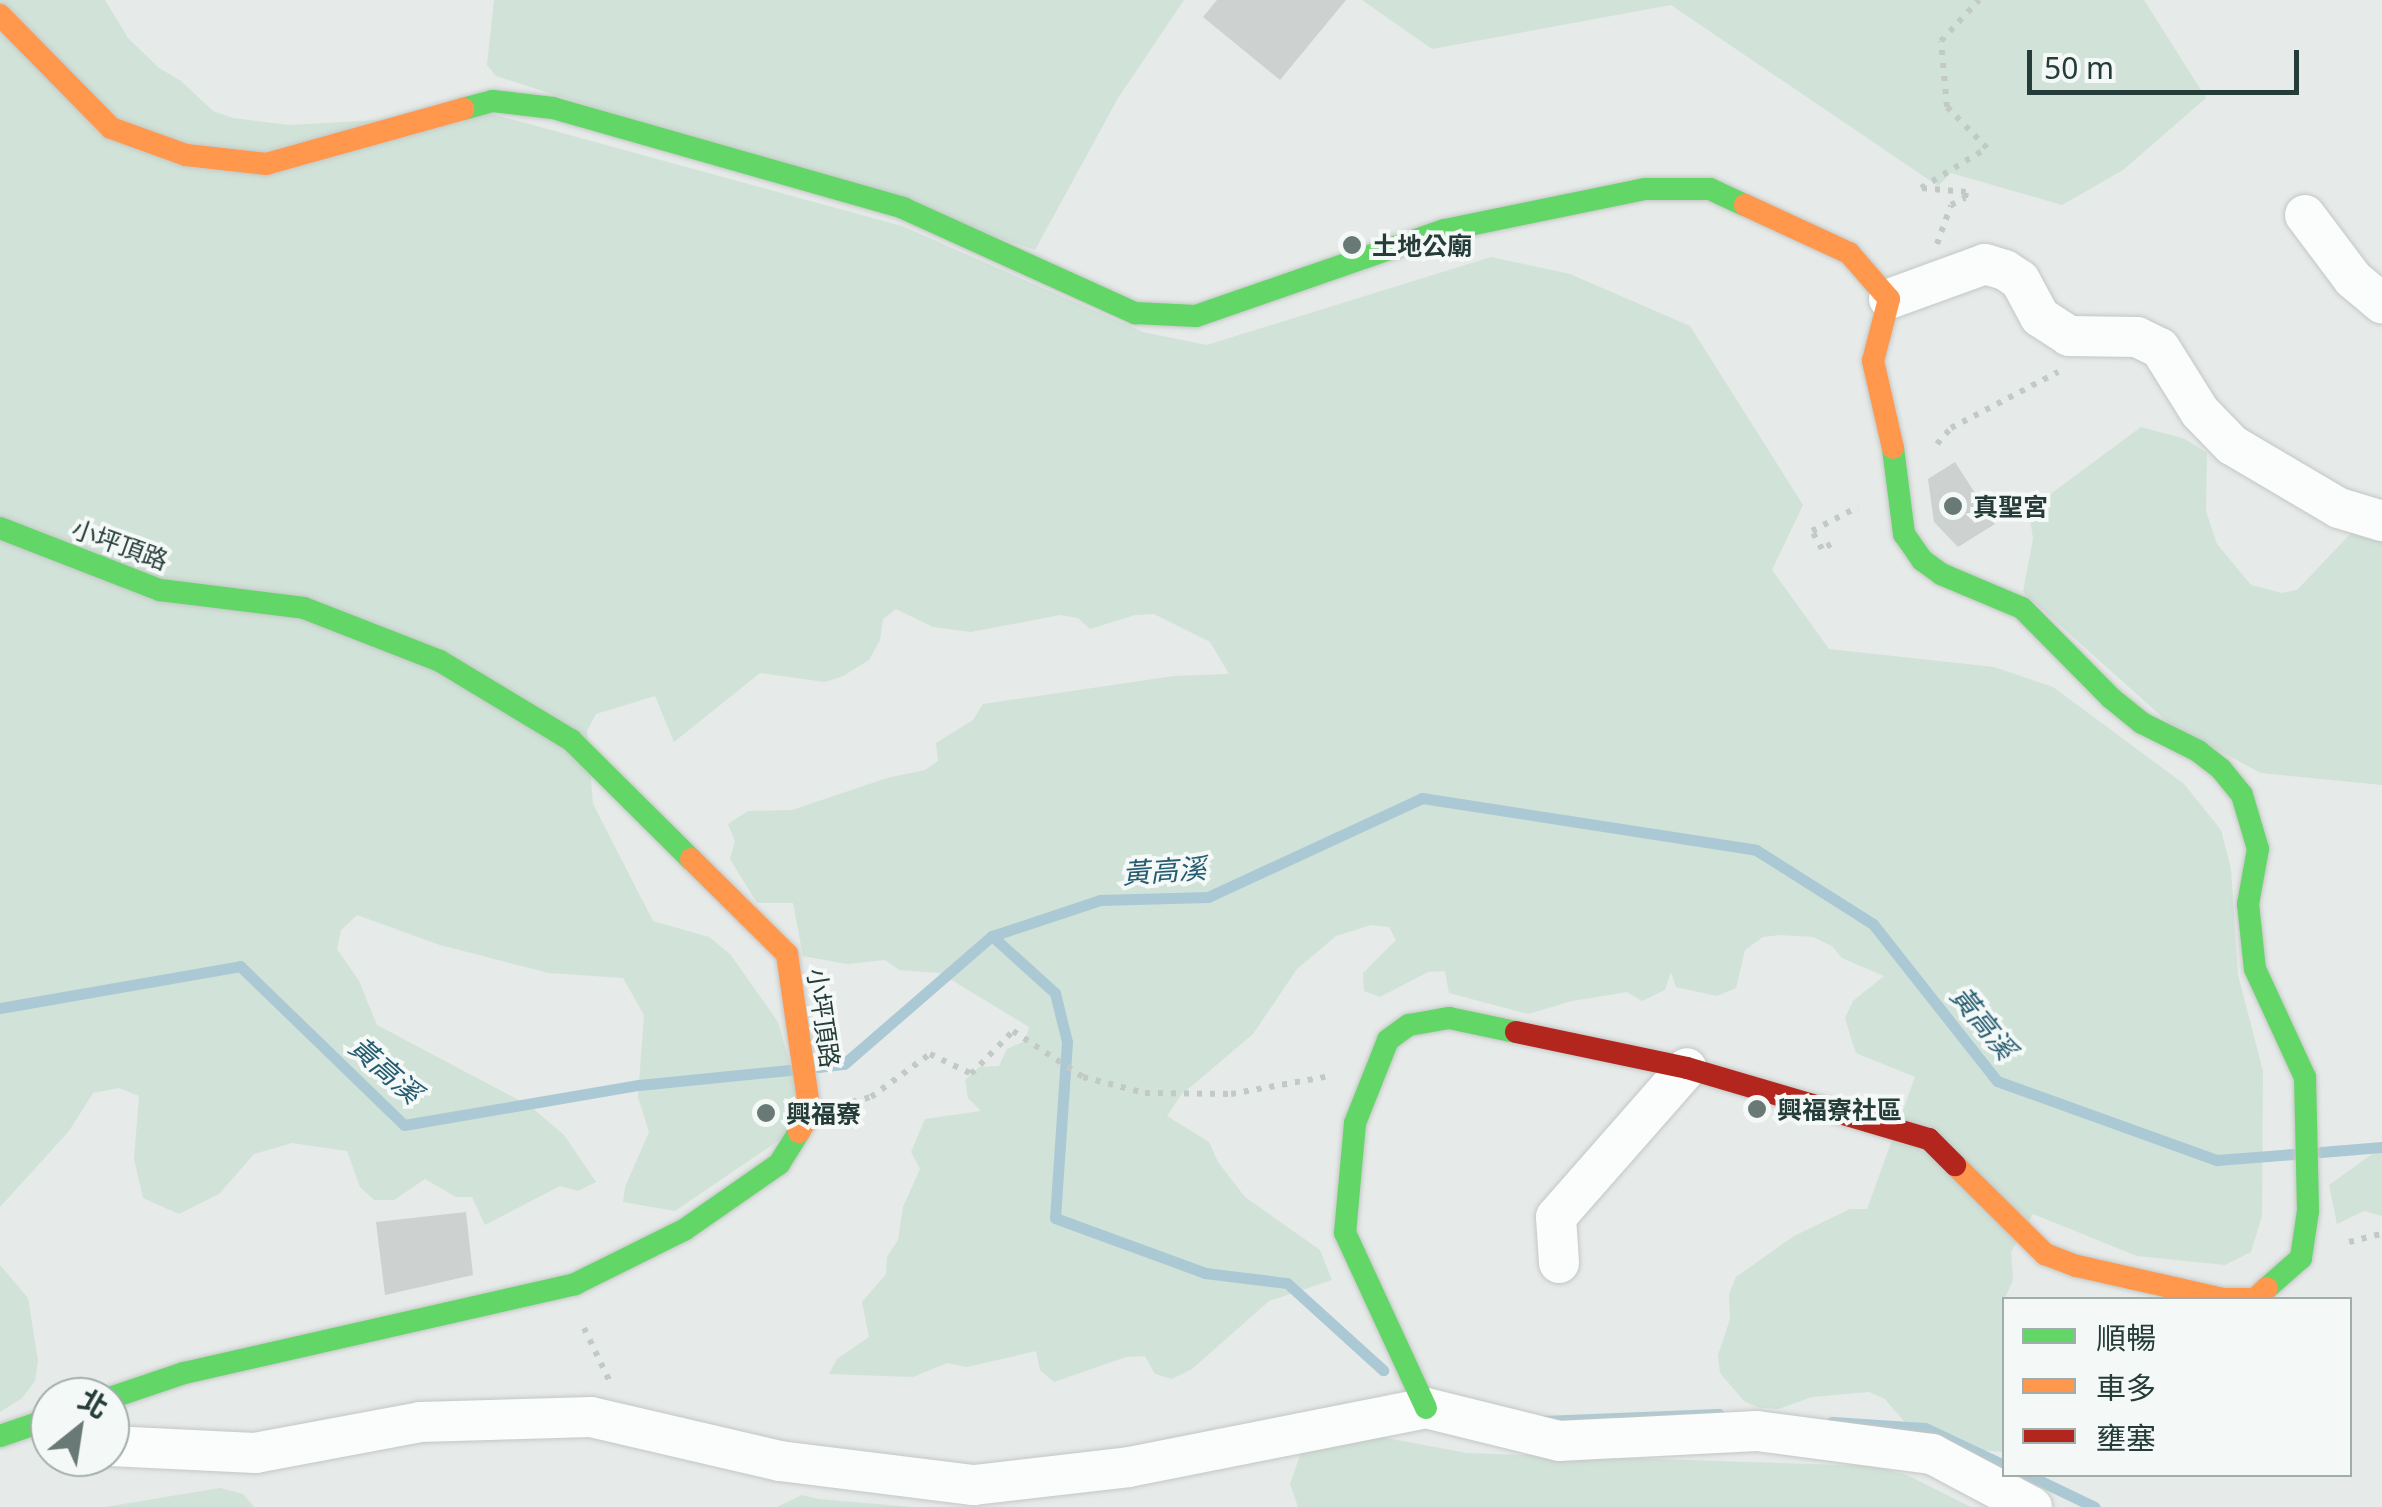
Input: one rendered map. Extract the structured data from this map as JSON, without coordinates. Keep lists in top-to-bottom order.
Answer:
{
  "streets": {
    "street": ["小坪頂路"]
  },
  "water": ["黃高溪"],
  "places": [
    "土地公廟",
    "真聖宮",
    "興福寮社區",
    "興福寮"
  ],
  "legend": ["順暢", "車多", "壅塞"],
  "scale_bar": "50 m",
  "north": "top right"
}
